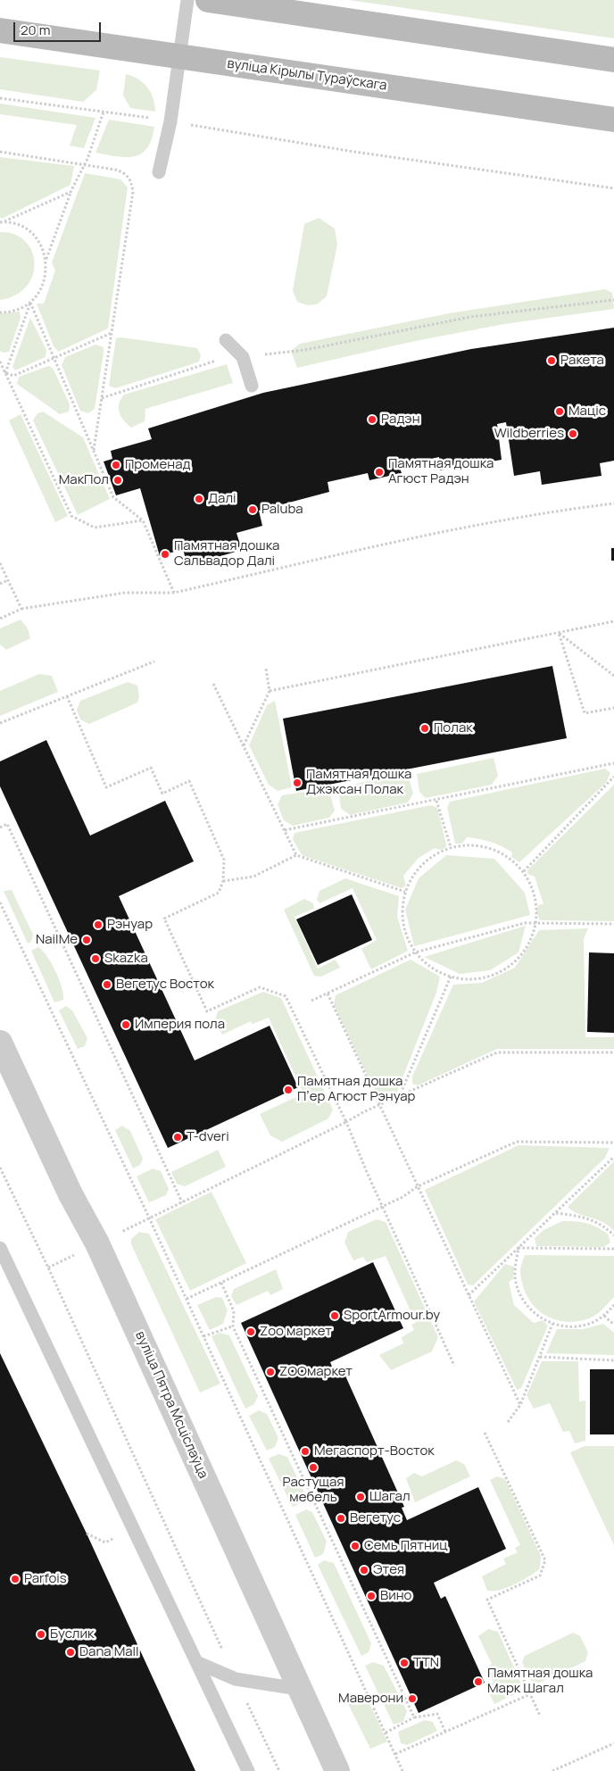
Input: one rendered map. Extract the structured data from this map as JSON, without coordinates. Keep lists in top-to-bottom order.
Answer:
{
  "streets": {
    "main road": ["вуліца Кірылы Тураўскага"],
    "street": ["вуліца Пятра Мсціслаўца"]
  },
  "places": [
    "Ракета",
    "Маціс",
    "Радэн",
    "Wildberries",
    "Променад",
    "Памятная дошка Агюст Радэн",
    "МакПол",
    "Далі",
    "Paluba",
    "Памятная дошка Сальвадор Далі",
    "Полак",
    "Памятная дошка Джэксан Полак",
    "Рэнуар",
    "NailMe",
    "Skazka",
    "Вегетус Восток",
    "Империя пола",
    "Памятная дошка Пʼер Агюст Рэнуар",
    "T-dveri",
    "SportArmour.by",
    "Zoo маркет",
    "ZOOмаркет",
    "Мегаспорт-Восток",
    "Растущая мебель",
    "Шагал",
    "Вегетус",
    "Семь Пятниц",
    "Этея",
    "Parfois",
    "Вино",
    "Буслик",
    "Dana Mall",
    "TTN",
    "Памятная дошка Марк Шагал",
    "Маверони"
  ],
  "scale_bar": "20 m"
}
